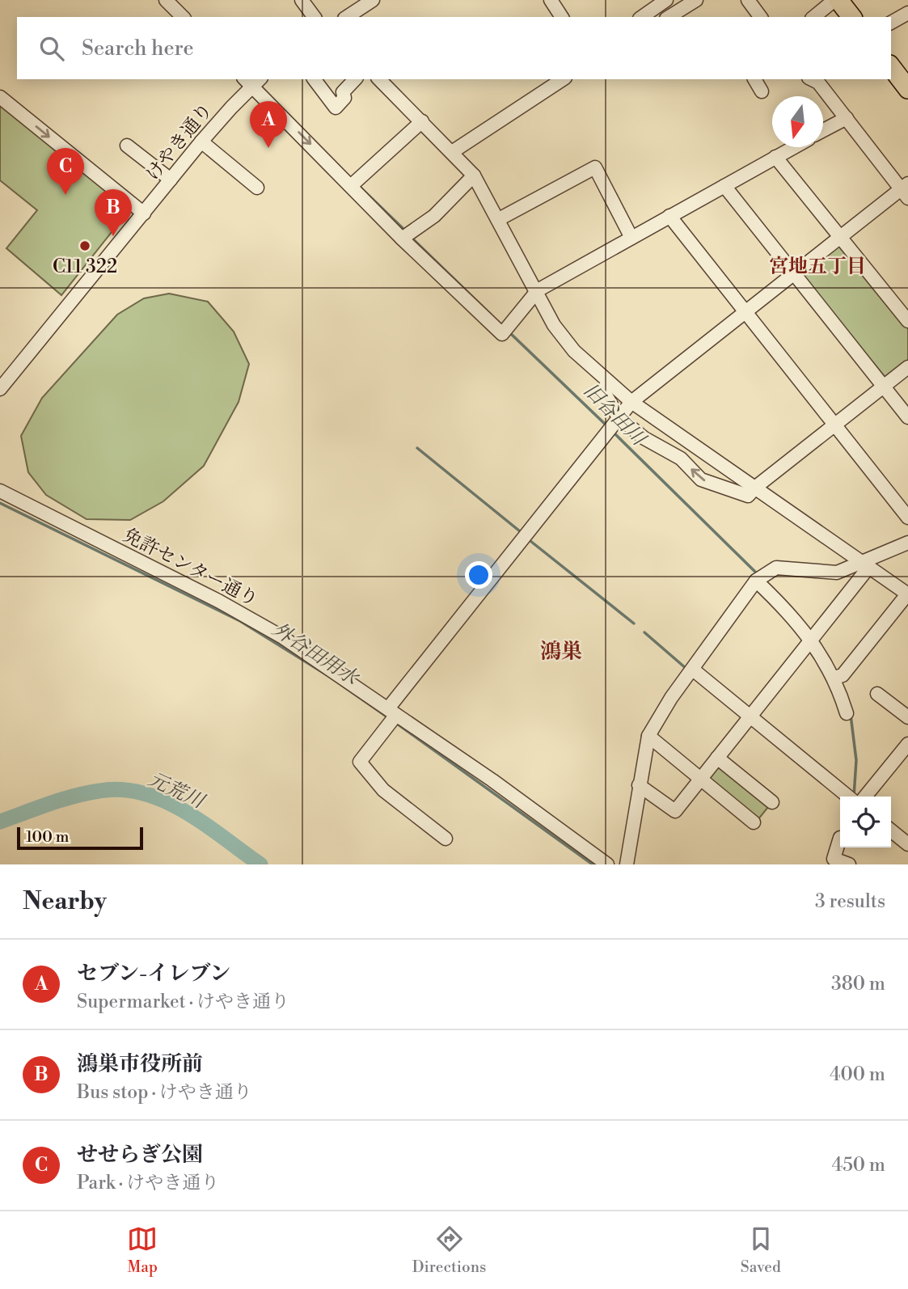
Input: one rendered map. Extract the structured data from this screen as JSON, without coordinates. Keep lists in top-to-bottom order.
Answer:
{
  "streets": {
    "street": ["けやき通り", "免許センター通り"]
  },
  "districts": ["宮地五丁目", "鴻巣"],
  "water": ["旧谷田川", "外谷田用水", "元荒川"],
  "places": ["C11 322"],
  "scale_bar": "100 m",
  "north": "bottom",
  "page": {
    "search": "Search here",
    "pins": ["A", "C", "B"],
    "scale": "100 m",
    "heading": ["Nearby", "3 results"],
    "list": [
      {
        "mark": "A",
        "name": "セブン-イレブン",
        "note": "Supermarket · けやき通り",
        "value": "380 m"
      },
      {
        "mark": "B",
        "name": "鴻巣市役所前",
        "note": "Bus stop · けやき通り",
        "value": "400 m"
      },
      {
        "mark": "C",
        "name": "せせらぎ公園",
        "note": "Park · けやき通り",
        "value": "450 m"
      }
    ],
    "nav": ["Map", "Directions", "Saved"]
  }
}
